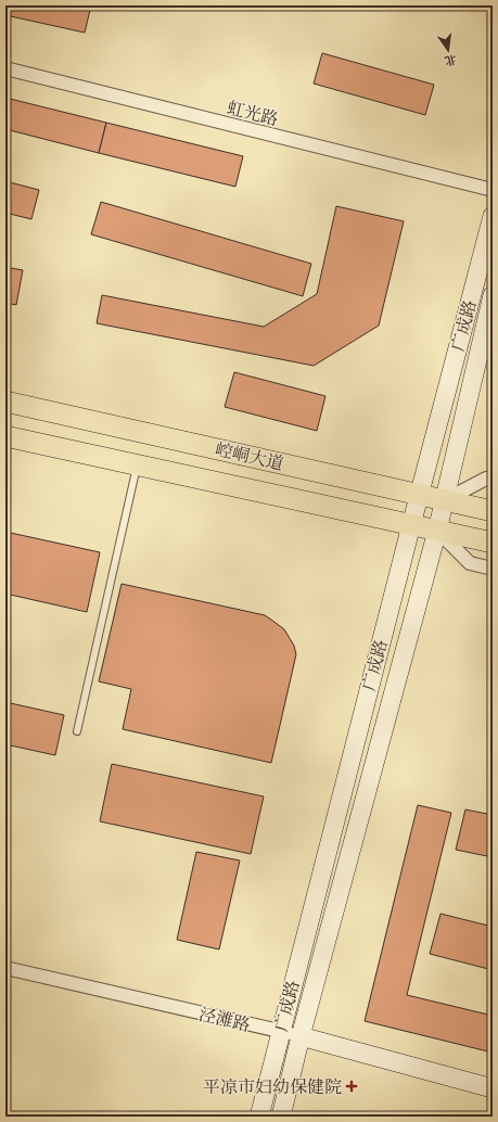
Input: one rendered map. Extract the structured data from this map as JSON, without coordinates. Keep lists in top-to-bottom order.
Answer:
{
  "streets": {
    "main road": ["广成路", "崆峒大道", "泾滩路"],
    "street": ["虹光路"]
  },
  "crossings": [
    ["广成路", "崆峒大道"],
    ["广成路", "泾滩路"]
  ],
  "places": {
    "health": ["平凉市妇幼保健院"]
  },
  "north": "bottom"
}
